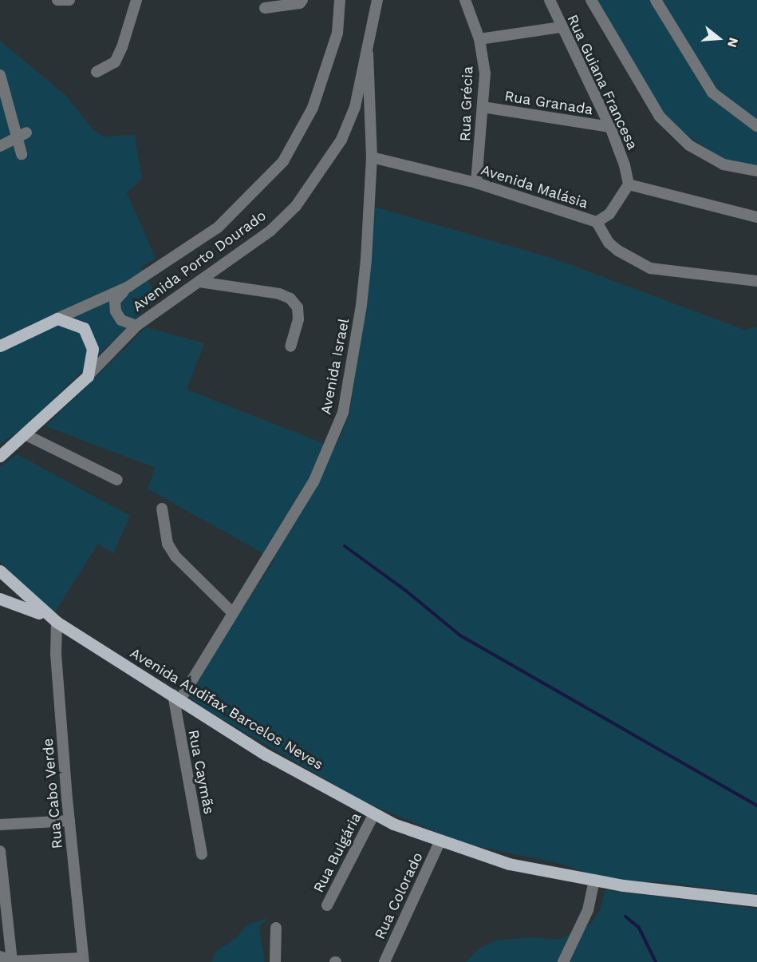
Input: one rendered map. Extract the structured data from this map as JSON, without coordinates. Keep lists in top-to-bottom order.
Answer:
{
  "streets": {
    "main road": ["Avenida Porto Dourado", "Avenida Audifax Barcelos Neves"],
    "street": [
      "Rua Guiana Francesa",
      "Rua Granada",
      "Rua Grécia",
      "Avenida Malásia",
      "Avenida Israel",
      "Rua Caymãs",
      "Rua Cabo Verde",
      "Rua Bulgária",
      "Rua Colorado"
    ]
  },
  "crossings": [
    ["Rua Guiana Francesa", "Rua Granada"],
    ["Rua Granada", "Rua Grécia"],
    ["Rua Grécia", "Avenida Malásia"],
    ["Avenida Malásia", "Avenida Israel"],
    ["Avenida Porto Dourado", "Avenida Israel"],
    ["Avenida Israel", "Avenida Audifax Barcelos Neves"],
    ["Avenida Israel", "Rua Caymãs"],
    ["Avenida Audifax Barcelos Neves", "Rua Caymãs"],
    ["Avenida Audifax Barcelos Neves", "Rua Cabo Verde"],
    ["Avenida Audifax Barcelos Neves", "Rua Bulgária"],
    ["Avenida Audifax Barcelos Neves", "Rua Colorado"]
  ],
  "north": "right"
}
